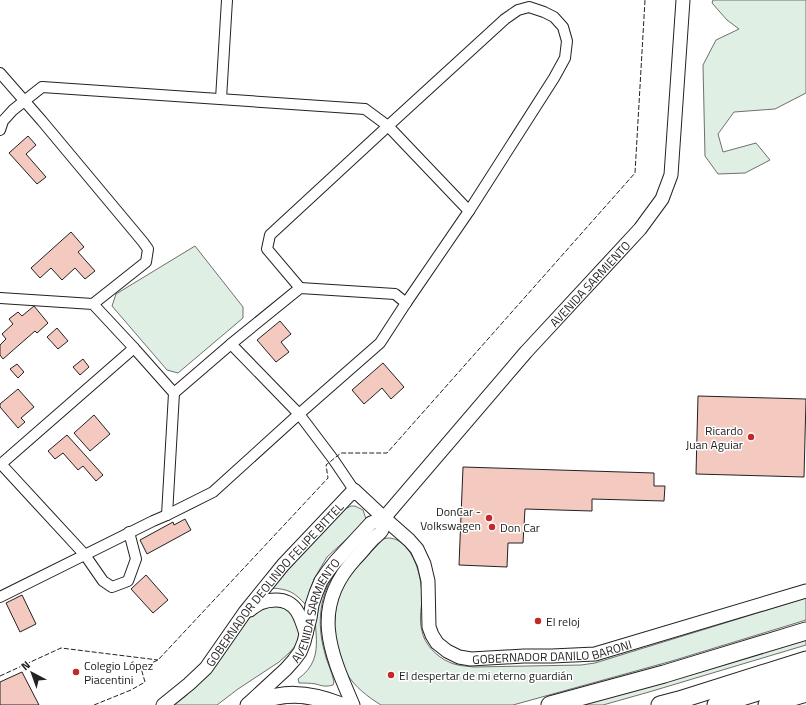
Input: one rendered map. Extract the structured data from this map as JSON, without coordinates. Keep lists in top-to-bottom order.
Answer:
{
  "streets": {
    "street": ["AVENIDA SARMIENTO", "GOBERNADOR DEOLINDO FELIPE BITTEL", "GOBERNADOR DANILO BARONI"]
  },
  "crossings": [
    ["AVENIDA SARMIENTO", "GOBERNADOR DANILO BARONI"]
  ],
  "places": [
    "Ricardo Juan Aguiar",
    "DonCar - Volkswagen",
    "Don Car",
    "El reloj",
    "Colegio López Piacentini",
    "El despertar de mi eterno guardián"
  ],
  "north": "top left"
}
